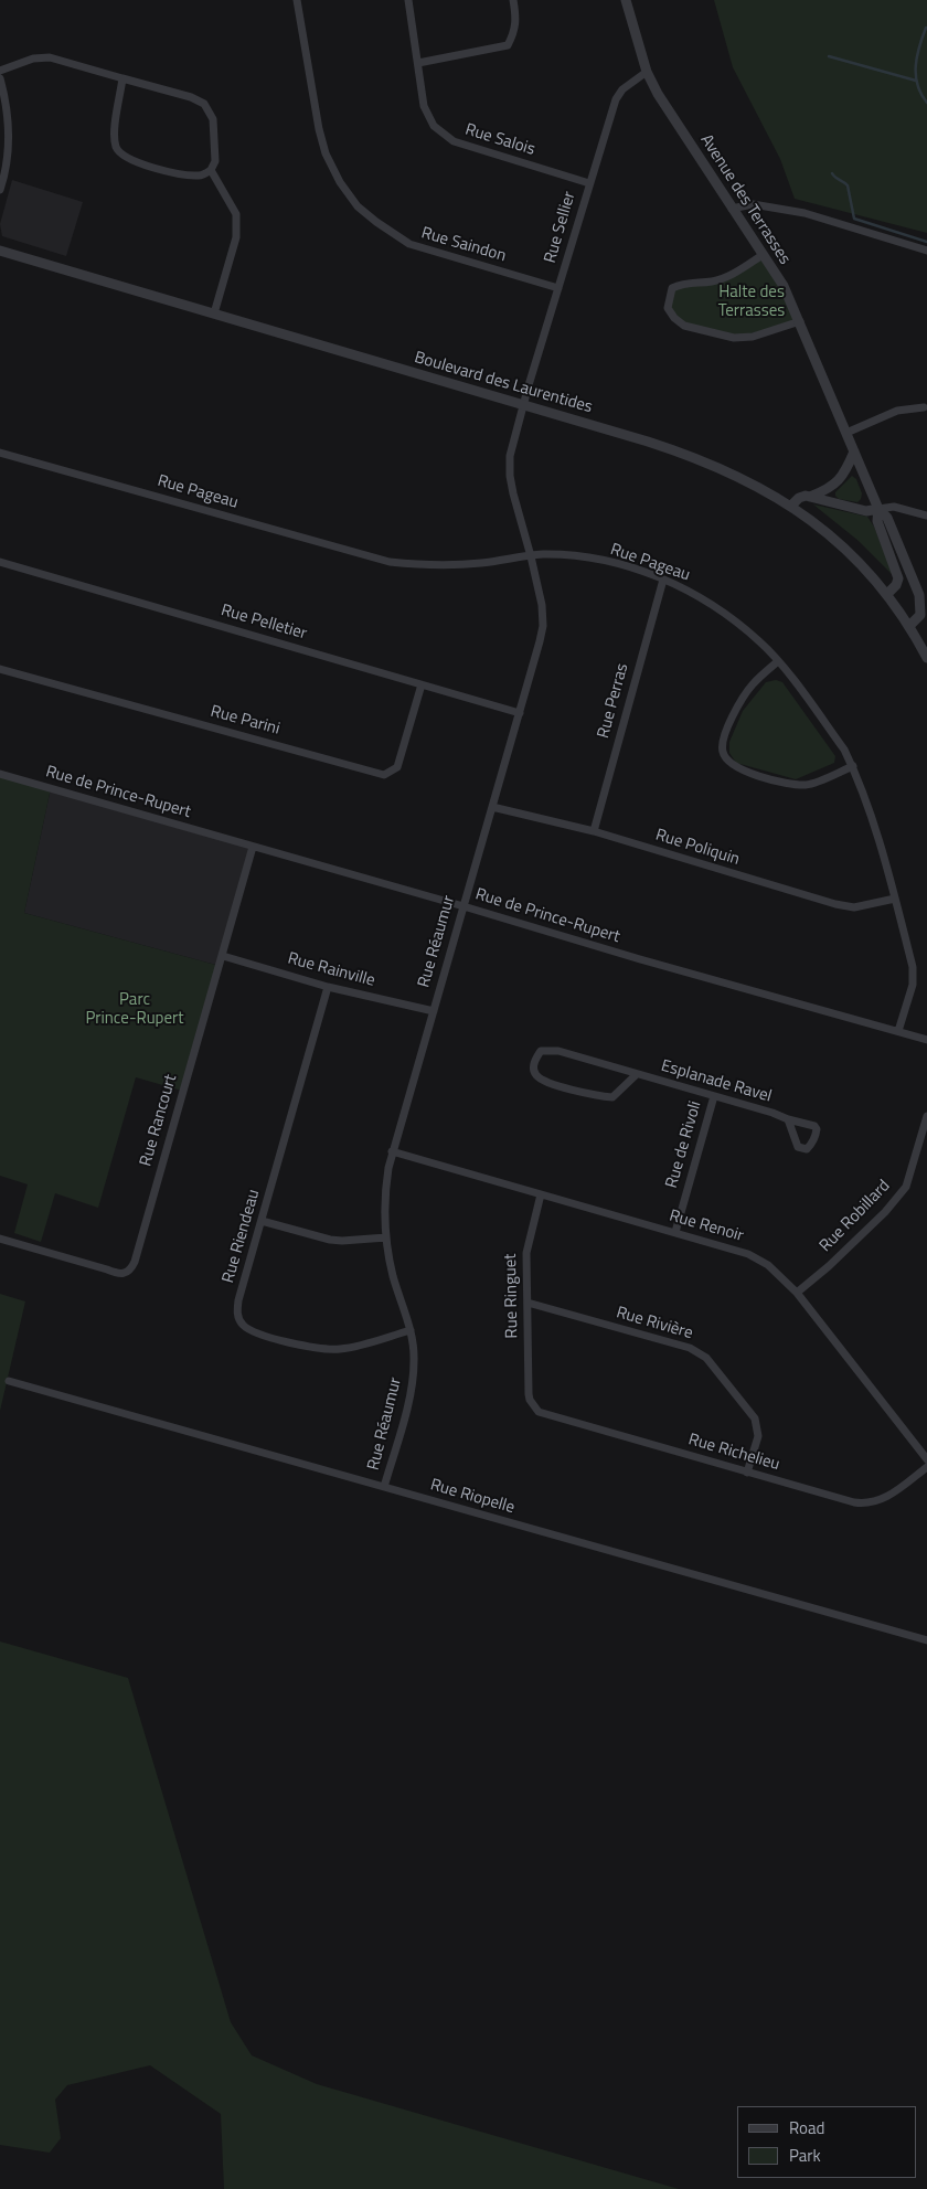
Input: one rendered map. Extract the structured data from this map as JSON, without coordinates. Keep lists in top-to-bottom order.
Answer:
{
  "streets": {
    "street": [
      "Rue Salois",
      "Avenue des Terrasses",
      "Rue Sellier",
      "Rue Saindon",
      "Boulevard des Laurentides",
      "Rue Pageau",
      "Rue Pelletier",
      "Rue Perras",
      "Rue Parini",
      "Rue de Prince-Rupert",
      "Rue Poliquin",
      "Rue Réaumur",
      "Rue Rainville",
      "Esplanade Ravel",
      "Rue Rancourt",
      "Rue de Rivoli",
      "Rue Robillard",
      "Rue Renoir",
      "Rue Riendeau",
      "Rue Ringuet",
      "Rue Rivière",
      "Rue Richelieu",
      "Rue Riopelle"
    ]
  },
  "crossings": [
    ["Rue Salois", "Rue Sellier"],
    ["Avenue des Terrasses", "Rue Sellier"],
    ["Avenue des Terrasses", "Boulevard des Laurentides"],
    ["Rue Sellier", "Rue Saindon"],
    ["Rue Sellier", "Boulevard des Laurentides"],
    ["Rue Sellier", "Rue Réaumur"],
    ["Boulevard des Laurentides", "Rue Réaumur"],
    ["Rue Pageau", "Rue Perras"],
    ["Rue Pageau", "Rue de Prince-Rupert"],
    ["Rue Pageau", "Rue Poliquin"],
    ["Rue Pageau", "Rue Réaumur"],
    ["Rue Pelletier", "Rue Parini"],
    ["Rue Pelletier", "Rue Réaumur"],
    ["Rue Perras", "Rue Poliquin"],
    ["Rue de Prince-Rupert", "Rue Réaumur"],
    ["Rue de Prince-Rupert", "Rue Rancourt"],
    ["Rue Poliquin", "Rue Réaumur"],
    ["Rue Réaumur", "Rue Rainville"],
    ["Rue Réaumur", "Rue Renoir"],
    ["Rue Réaumur", "Rue Riendeau"],
    ["Rue Réaumur", "Rue Riopelle"],
    ["Rue Rainville", "Rue Rancourt"],
    ["Rue Rainville", "Rue Riendeau"],
    ["Esplanade Ravel", "Rue de Rivoli"],
    ["Rue de Rivoli", "Rue Renoir"],
    ["Rue Robillard", "Rue Renoir"],
    ["Rue Renoir", "Rue Ringuet"],
    ["Rue Ringuet", "Rue Rivière"],
    ["Rue Ringuet", "Rue Richelieu"],
    ["Rue Rivière", "Rue Richelieu"]
  ],
  "parks": ["Halte des Terrasses", "Parc Prince-Rupert"],
  "legend": ["Road", "Park"]
}
